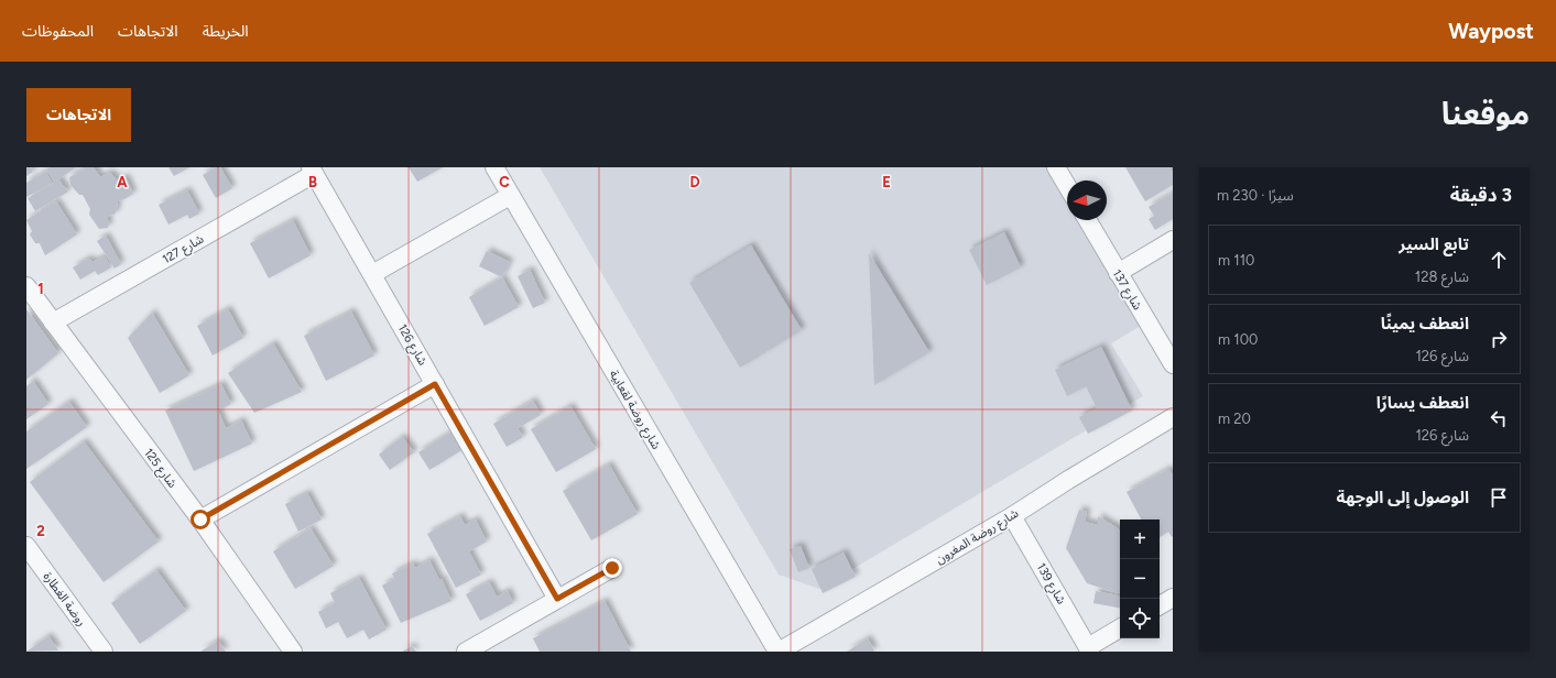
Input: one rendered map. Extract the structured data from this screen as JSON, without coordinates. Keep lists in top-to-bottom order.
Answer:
{
  "streets": {
    "street": [
      "شارع 127",
      "شارع 137",
      "شارع 126",
      "شارع روضة لقعابية",
      "شارع 125",
      "شارع روضة المغرون",
      "شارع 139",
      "روضة الغطارة"
    ]
  },
  "crossings": [
    ["شارع 127", "شارع 126"],
    ["شارع 127", "شارع 125"],
    ["شارع روضة لقعابية", "شارع روضة المغرون"],
    ["شارع روضة المغرون", "شارع 139"]
  ],
  "north": "left",
  "page": {
    "header": "Waypost",
    "nav": ["الخريطة", "الاتجاهات", "المحفوظات"],
    "title": "موقعنا",
    "buttons": "الاتجاهات",
    "heading": ["3 دقيقة", "سيرًا · 230 m"],
    "list": [
      ["تابع السير", "شارع 128", "110 m"],
      ["انعطف يمينًا", "شارع 126", "100 m"],
      ["انعطف يسارًا", "شارع 126", "20 m"],
      "الوصول إلى الوجهة"
    ],
    "map_buttons": ["+", "−"]
  },
  "grid": {
    "columns": [
      "A",
      "B",
      "C",
      "D",
      "E"
    ],
    "rows": ["1", "2"]
  }
}
